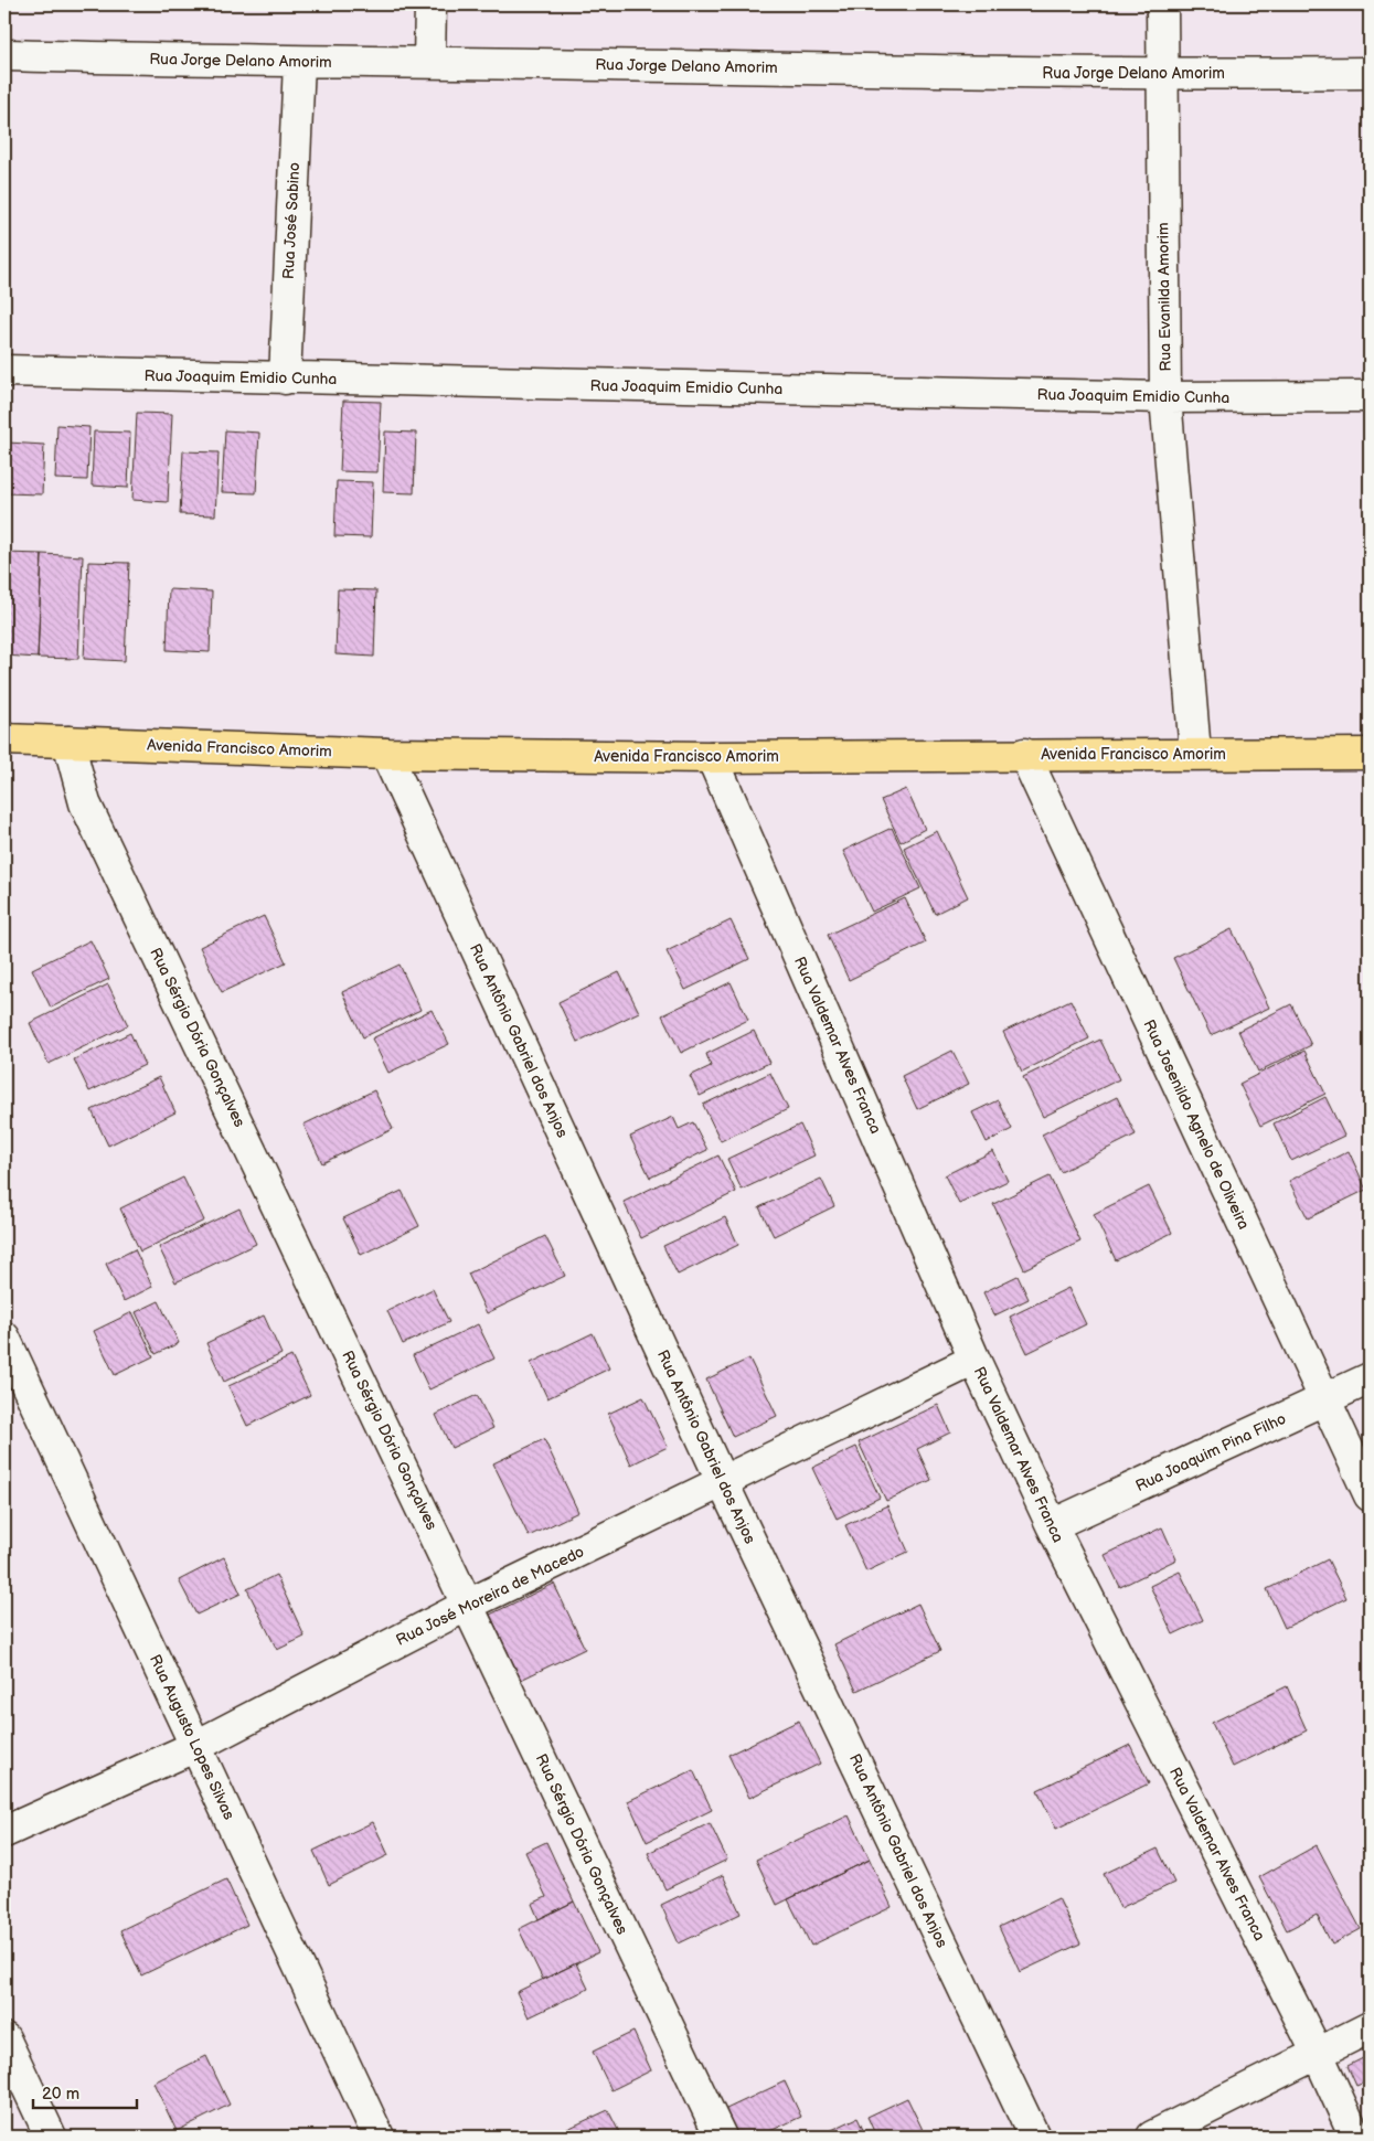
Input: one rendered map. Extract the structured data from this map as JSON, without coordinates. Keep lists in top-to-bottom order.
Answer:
{
  "streets": {
    "main road": ["Avenida Francisco Amorim"],
    "street": [
      "Rua Jorge Delano Amorim",
      "Rua José Sabino",
      "Rua Evanilda Amorim",
      "Rua Joaquim Emidio Cunha",
      "Rua Sérgio Dória Gonçalves",
      "Rua Antônio Gabriel dos Anjos",
      "Rua Valdemar Alves Franca",
      "Rua Josenildo Agnelo de Oliveira",
      "Rua Joaquim Pina Filho",
      "Rua José Moreira de Macedo",
      "Rua Augusto Lopes Silvas"
    ]
  },
  "crossings": [
    ["Rua Jorge Delano Amorim", "Rua José Sabino"],
    ["Rua Jorge Delano Amorim", "Rua Evanilda Amorim"],
    ["Rua José Sabino", "Rua Joaquim Emidio Cunha"],
    ["Rua Evanilda Amorim", "Rua Joaquim Emidio Cunha"],
    ["Rua Evanilda Amorim", "Avenida Francisco Amorim"],
    ["Avenida Francisco Amorim", "Rua Sérgio Dória Gonçalves"],
    ["Avenida Francisco Amorim", "Rua Antônio Gabriel dos Anjos"],
    ["Avenida Francisco Amorim", "Rua Valdemar Alves Franca"],
    ["Avenida Francisco Amorim", "Rua Josenildo Agnelo de Oliveira"],
    ["Rua Sérgio Dória Gonçalves", "Rua José Moreira de Macedo"],
    ["Rua Antônio Gabriel dos Anjos", "Rua José Moreira de Macedo"],
    ["Rua Valdemar Alves Franca", "Rua Joaquim Pina Filho"],
    ["Rua Valdemar Alves Franca", "Rua José Moreira de Macedo"],
    ["Rua Josenildo Agnelo de Oliveira", "Rua Joaquim Pina Filho"],
    ["Rua José Moreira de Macedo", "Rua Augusto Lopes Silvas"]
  ],
  "scale_bar": "20 m"
}
